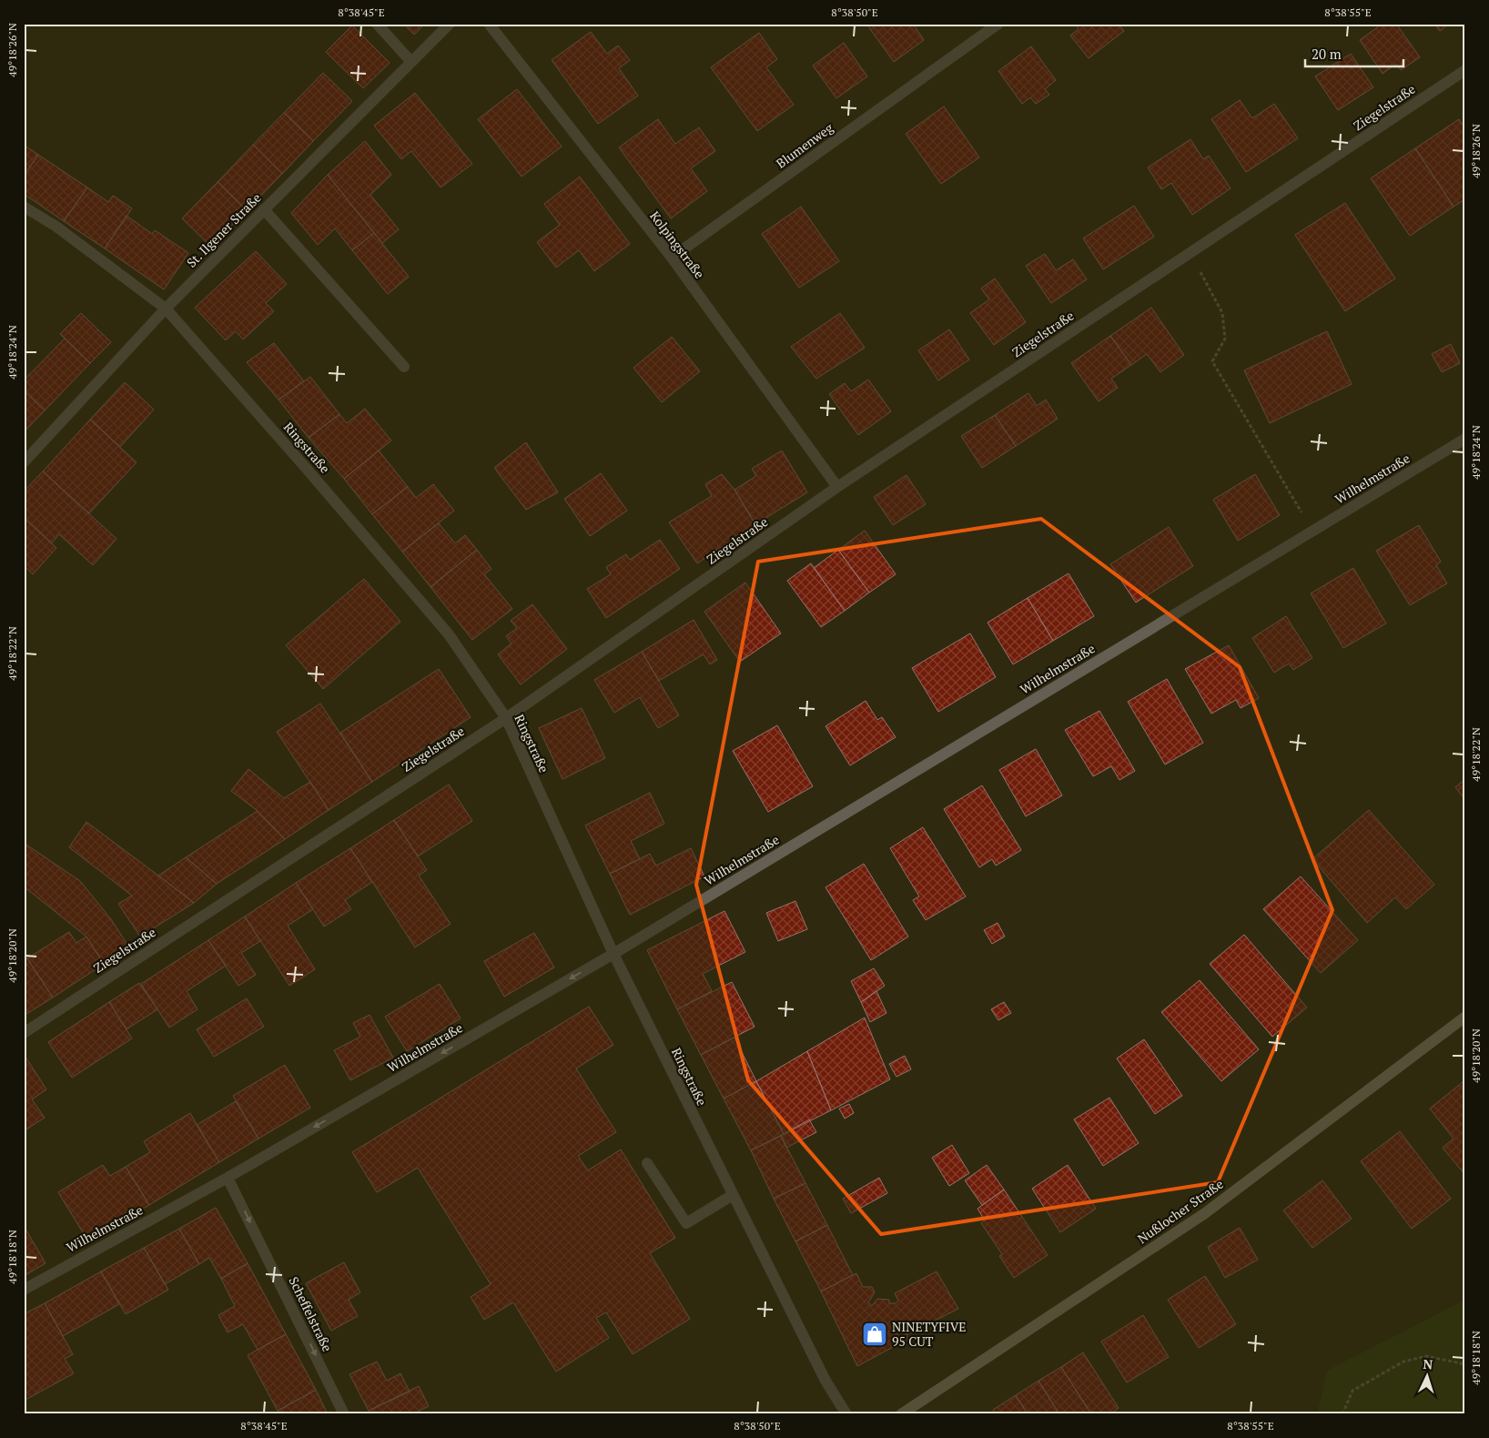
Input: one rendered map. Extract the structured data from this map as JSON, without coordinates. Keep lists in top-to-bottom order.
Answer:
{
  "streets": {
    "street": [
      "Ziegelstraße",
      "Blumenweg",
      "St. Ilgener Straße",
      "Kolpingstraße",
      "Ringstraße",
      "Wilhelmstraße",
      "Nußlocher Straße",
      "Scheffelstraße"
    ]
  },
  "crossings": [
    ["Ziegelstraße", "Kolpingstraße"],
    ["Ziegelstraße", "Ringstraße"],
    ["Blumenweg", "Kolpingstraße"],
    ["St. Ilgener Straße", "Ringstraße"],
    ["Ringstraße", "Wilhelmstraße"],
    ["Wilhelmstraße", "Scheffelstraße"]
  ],
  "one_way": ["Scheffelstraße"],
  "places": {
    "shop": ["NINETYFIVE 95 CUT"]
  },
  "scale_bar": "20 m",
  "north": "top",
  "coordinates": [
    "8°38'45\"E",
    "8°38'50\"E",
    "8°38'55\"E",
    "49°18'26\"N",
    "49°18'24\"N",
    "49°18'22\"N",
    "49°18'20\"N",
    "49°18'18\"N"
  ]
}
